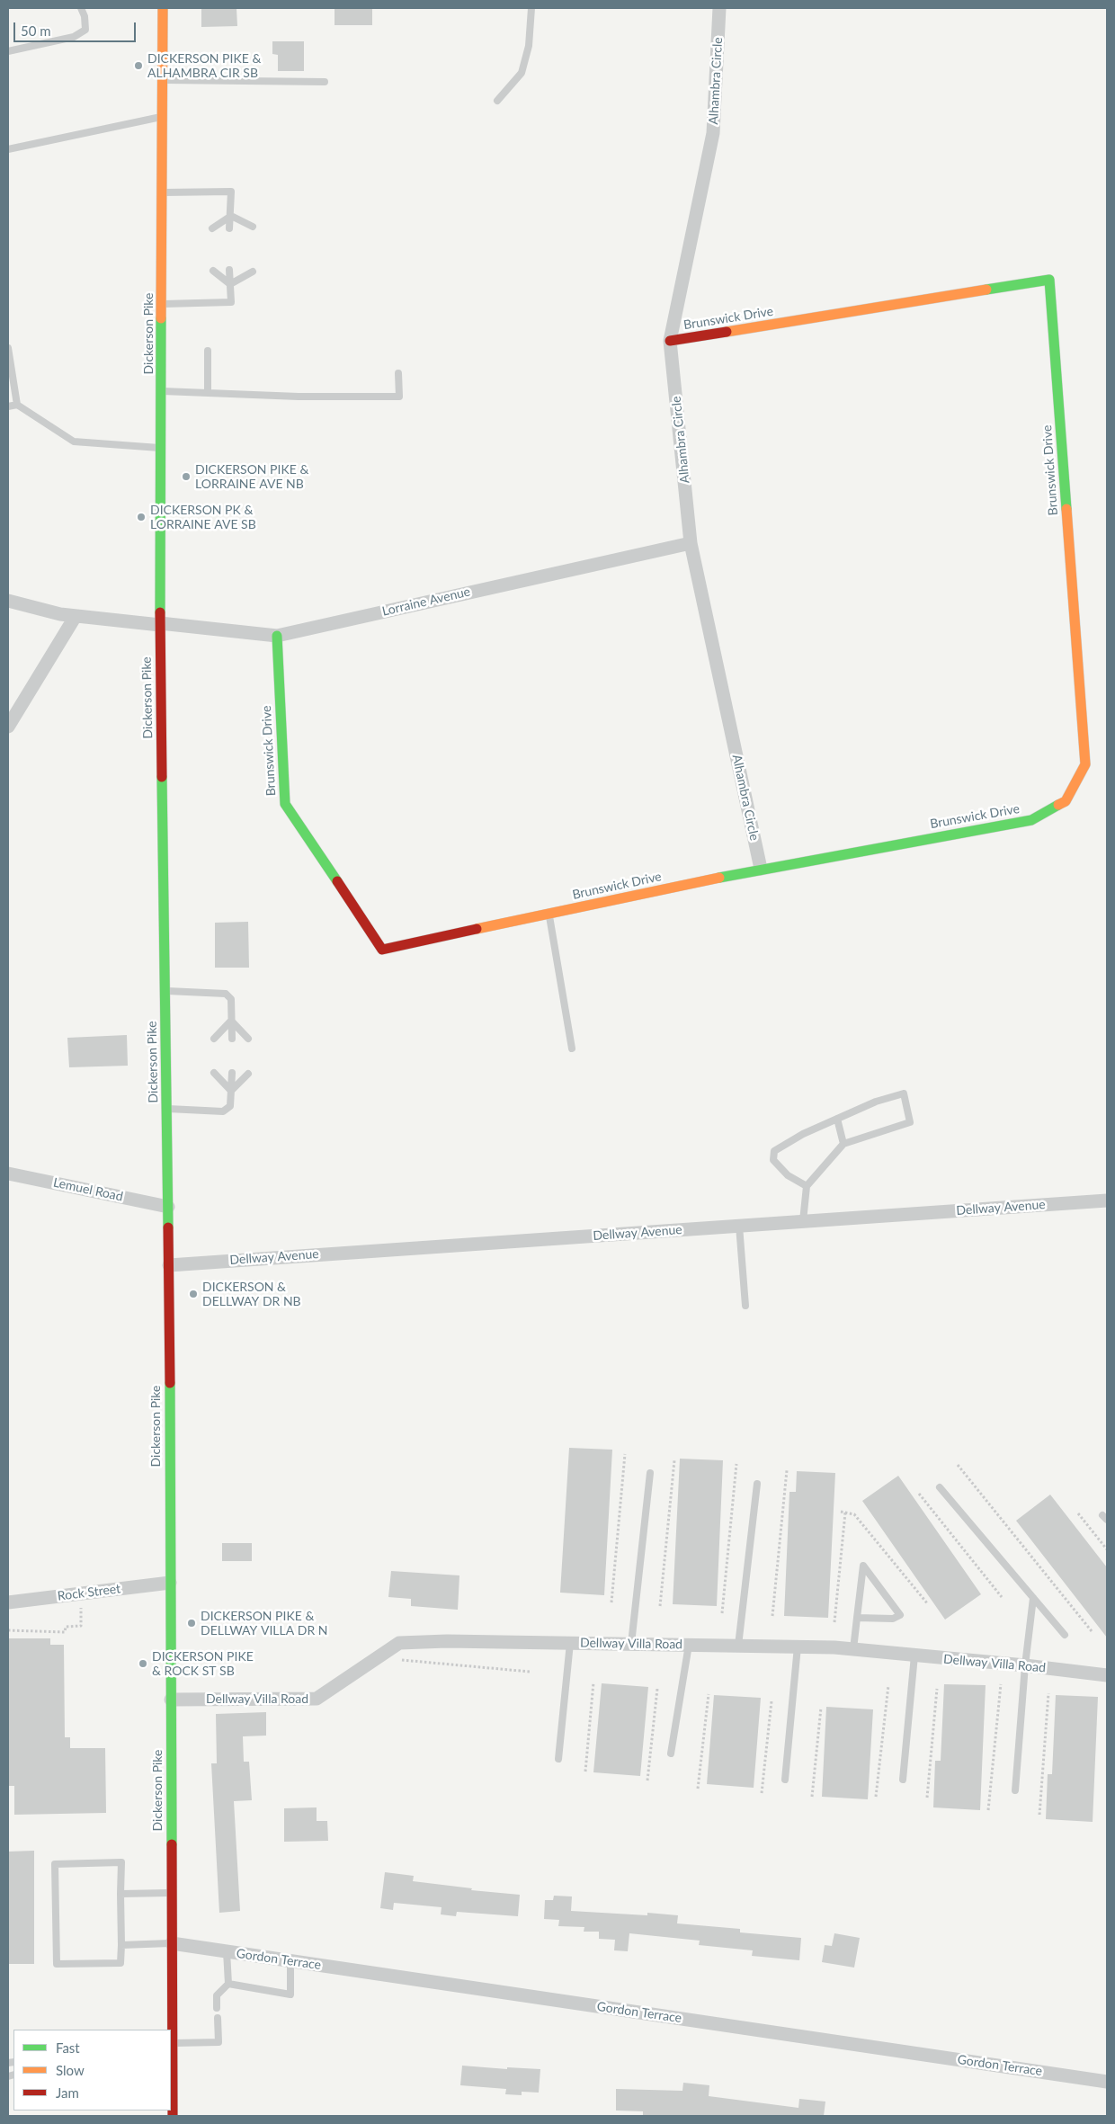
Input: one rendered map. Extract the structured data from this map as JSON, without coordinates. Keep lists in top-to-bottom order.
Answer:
{
  "streets": {
    "main road": ["Brunswick Drive", "Dickerson Pike"],
    "street": [
      "Alhambra Circle",
      "Lorraine Avenue",
      "Lemuel Road",
      "Dellway Avenue",
      "Rock Street",
      "Dellway Villa Road",
      "Gordon Terrace"
    ]
  },
  "crossings": [
    ["Alhambra Circle", "Brunswick Drive"],
    ["Alhambra Circle", "Lorraine Avenue"],
    ["Brunswick Drive", "Lorraine Avenue"],
    ["Dickerson Pike", "Lorraine Avenue"],
    ["Dickerson Pike", "Lemuel Road"],
    ["Dickerson Pike", "Dellway Avenue"],
    ["Dickerson Pike", "Rock Street"],
    ["Dickerson Pike", "Dellway Villa Road"],
    ["Dickerson Pike", "Gordon Terrace"]
  ],
  "places": [
    "DICKERSON PIKE & ALHAMBRA CIR SB",
    "DICKERSON PIKE & LORRAINE AVE NB",
    "DICKERSON PK & LORRAINE AVE SB",
    "DICKERSON & DELLWAY DR NB",
    "DICKERSON PIKE & DELLWAY VILLA DR N",
    "DICKERSON PIKE & ROCK ST SB"
  ],
  "legend": ["Fast", "Slow", "Jam"],
  "scale_bar": "50 m"
}
